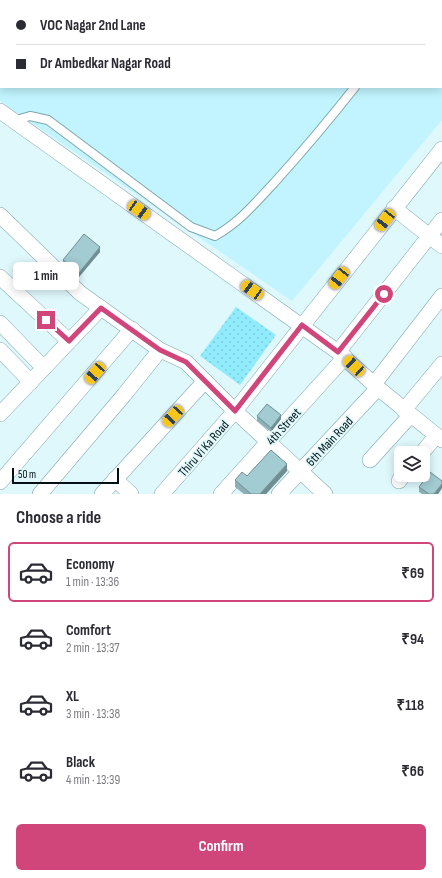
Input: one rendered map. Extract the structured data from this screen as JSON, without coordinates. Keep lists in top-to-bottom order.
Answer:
{
  "streets": {
    "street": ["4th Street", "6th Main Road", "Thiru Vi Ka Road"]
  },
  "scale_bar": "50 m",
  "page": {
    "banner": ["VOC Nagar 2nd Lane", "Dr Ambedkar Nagar Road"],
    "bubble": "1 min",
    "scale": "50 m",
    "heading": "Choose a ride",
    "list": [
      {
        "name": "Economy",
        "note": "1 min · 13:36",
        "value": "₹69"
      },
      {
        "name": "Comfort",
        "note": "2 min · 13:37",
        "value": "₹94"
      },
      {
        "name": "XL",
        "note": "3 min · 13:38",
        "value": "₹118"
      },
      {
        "name": "Black",
        "note": "4 min · 13:39",
        "value": "₹66"
      }
    ],
    "buttons": "Confirm"
  }
}
